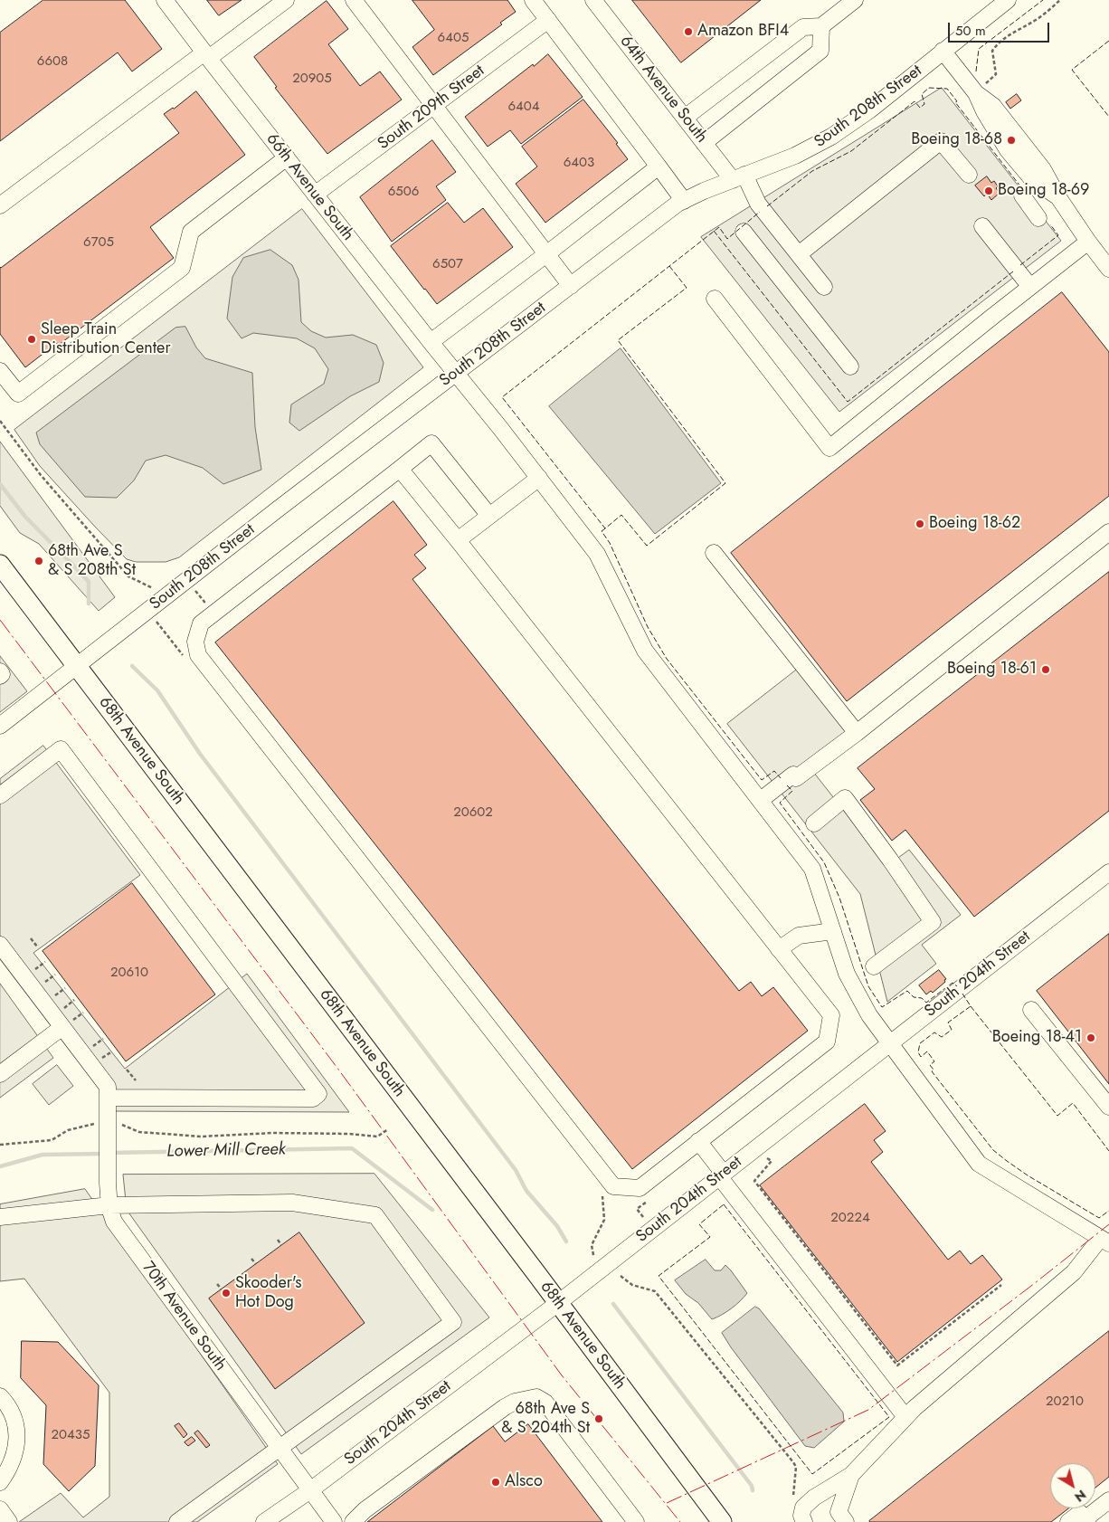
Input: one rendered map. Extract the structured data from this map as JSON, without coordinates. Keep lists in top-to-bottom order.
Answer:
{
  "streets": {
    "main road": ["68th Avenue South"],
    "street": [
      "64th Avenue South",
      "South 208th Street",
      "South 209th Street",
      "66th Avenue South",
      "South 204th Street",
      "70th Avenue South"
    ]
  },
  "crossings": [
    ["64th Avenue South", "South 208th Street"],
    ["South 208th Street", "66th Avenue South"],
    ["South 208th Street", "68th Avenue South"],
    ["South 209th Street", "66th Avenue South"],
    ["66th Avenue South", "South 204th Street"],
    ["68th Avenue South", "South 204th Street"],
    ["South 204th Street", "70th Avenue South"]
  ],
  "water": ["Lower Mill Creek"],
  "places": [
    "Amazon BFI4",
    "Boeing 18-68",
    "Boeing 18-69",
    "Sleep Train Distribution Center",
    "Boeing 18-62",
    "68th Ave S & S 208th St",
    "Boeing 18-61",
    "Boeing 18-41",
    "Skooder's Hot Dog",
    "68th Ave S & S 204th St",
    "Alsco"
  ],
  "house_numbers": [
    "6405",
    "6608",
    "20905",
    "6404",
    "6403",
    "6506",
    "6705",
    "6507",
    "20602",
    "20610",
    "20224",
    "20210",
    "20435"
  ],
  "scale_bar": "50 m",
  "north": "bottom right"
}
